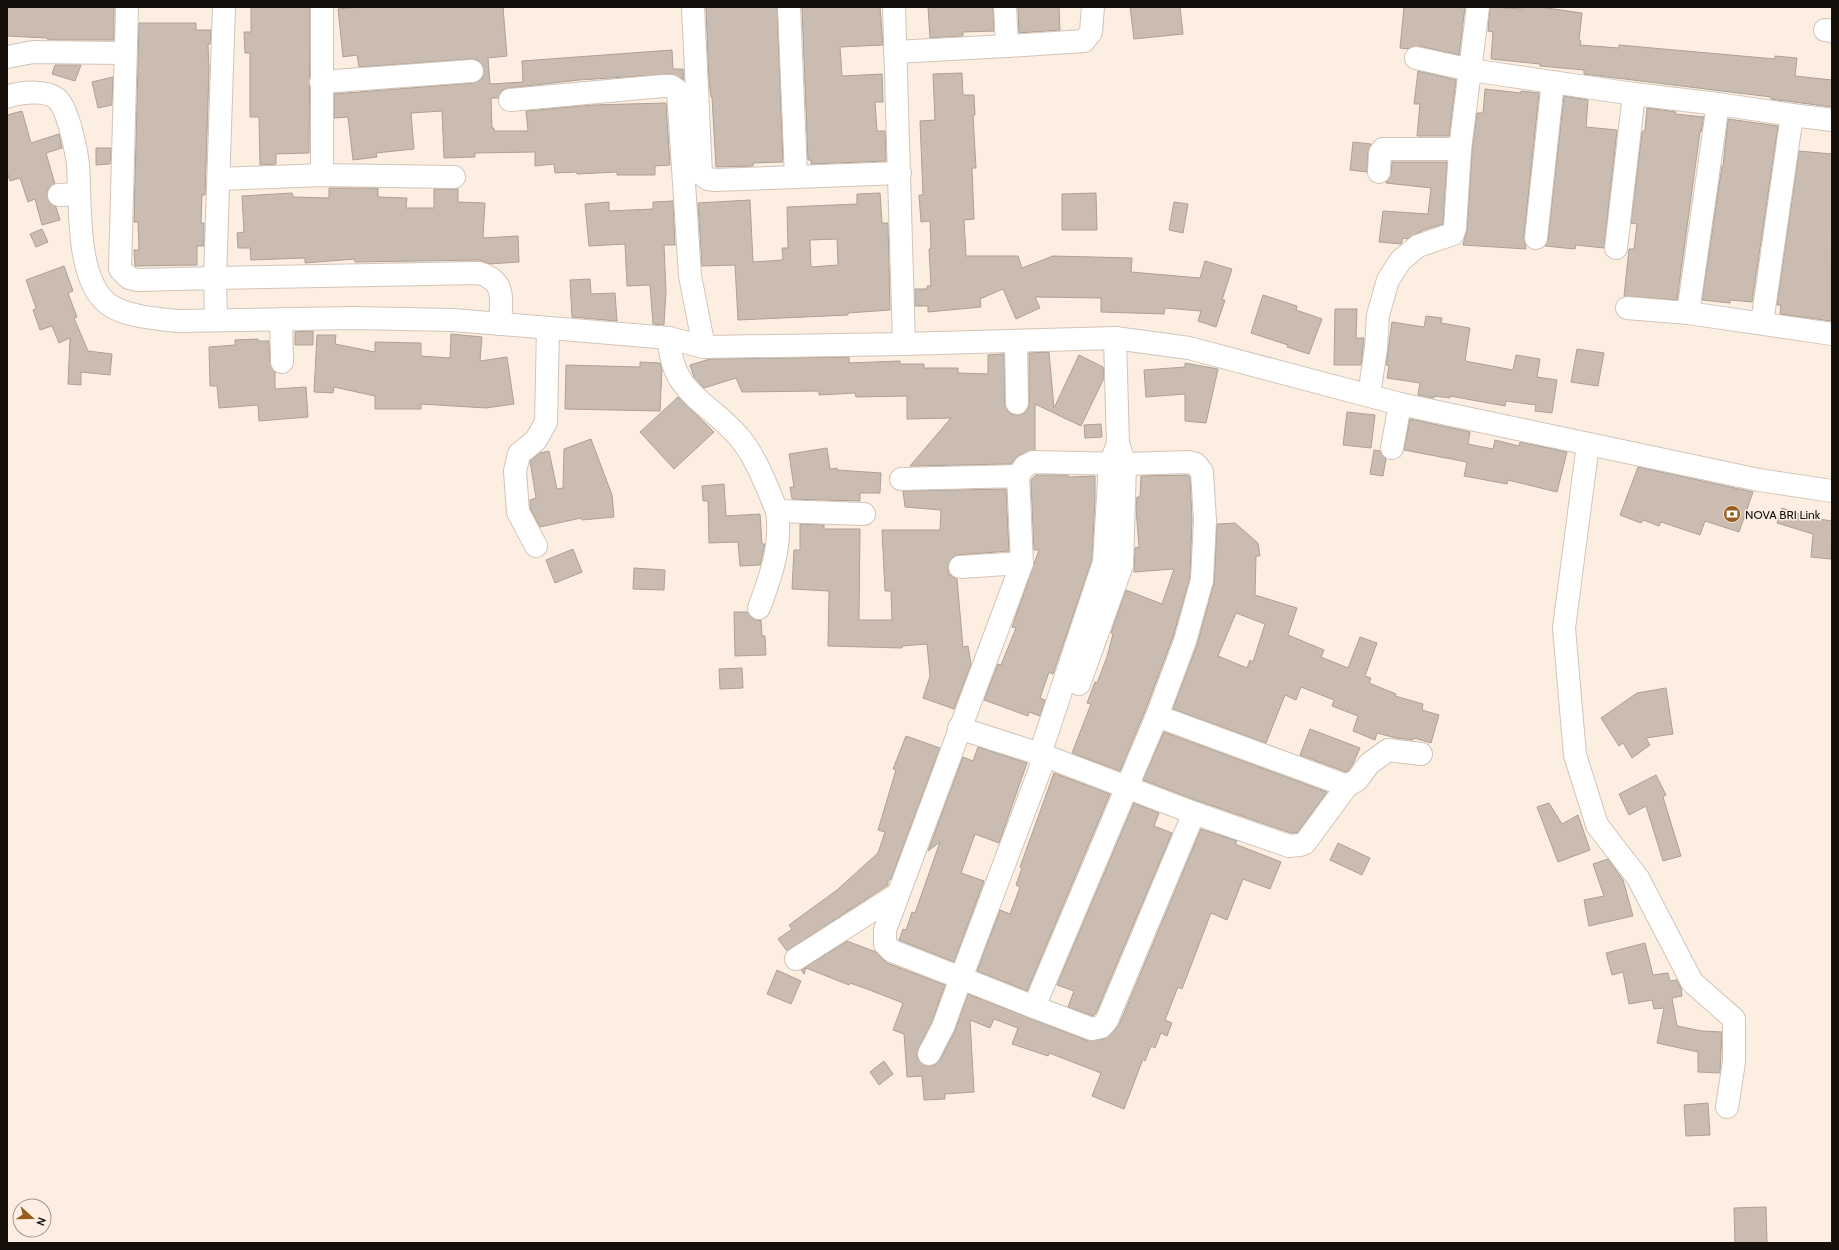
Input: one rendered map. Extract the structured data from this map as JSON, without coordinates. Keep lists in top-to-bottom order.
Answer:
{
  "places": {
    "bank": ["NOVA BRI Link"]
  },
  "north": "right"
}
